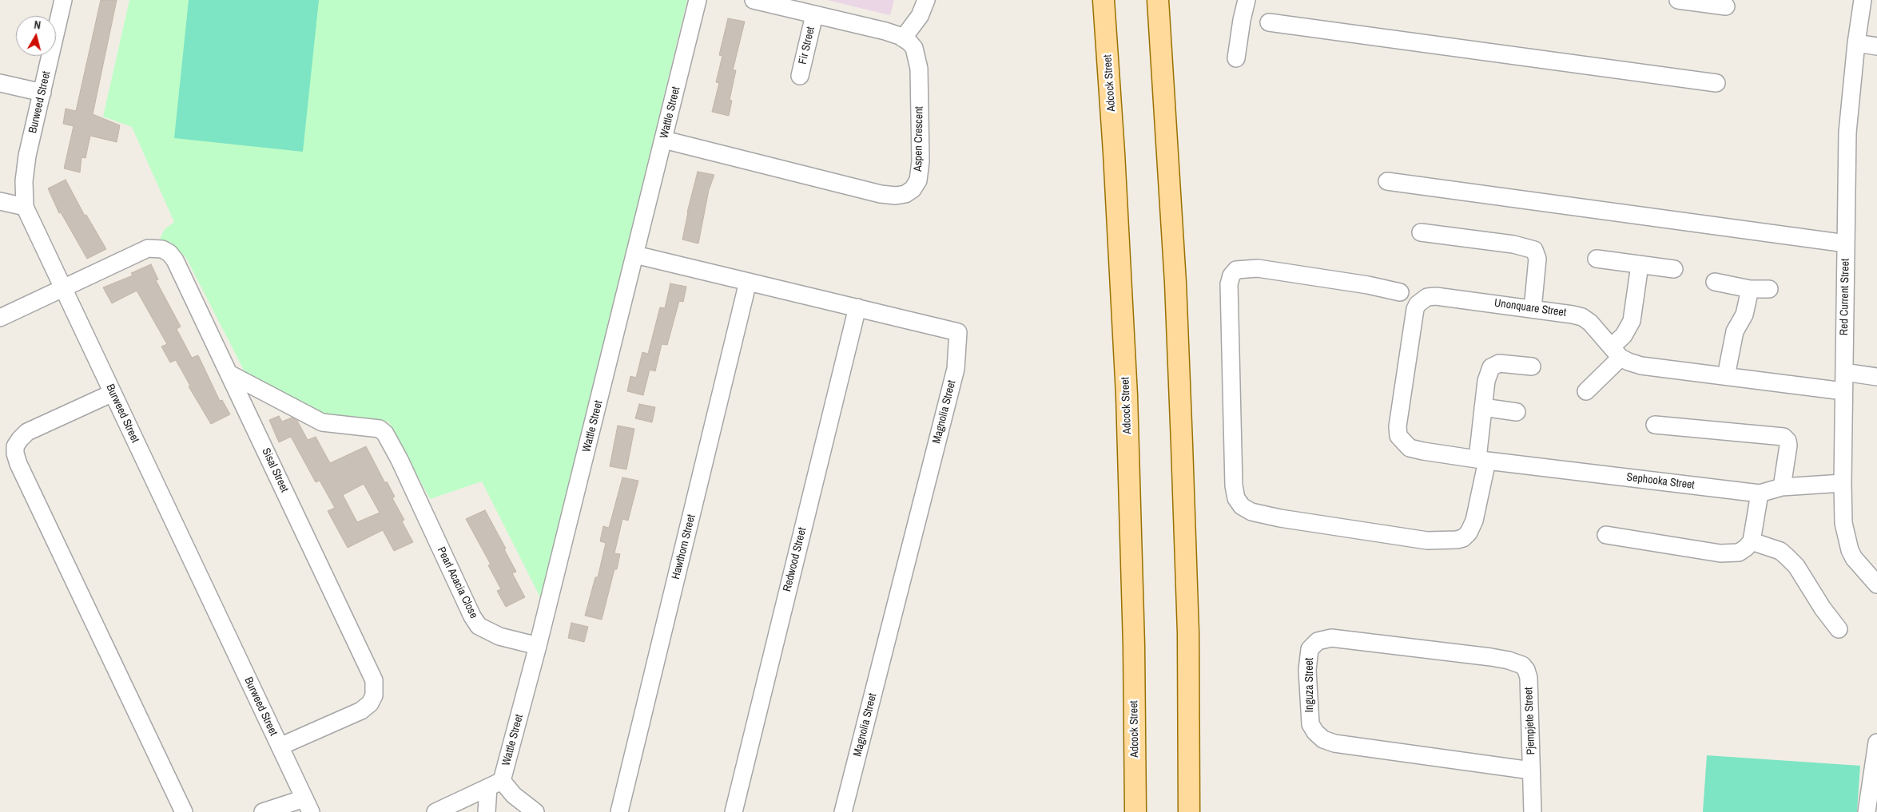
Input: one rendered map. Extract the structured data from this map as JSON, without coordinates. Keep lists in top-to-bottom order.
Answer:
{
  "streets": {
    "main road": ["Adcock Street"],
    "street": [
      "Fir Street",
      "Burweed Street",
      "Wattle Street",
      "Aspen Crescent",
      "Red Current Street",
      "Unonquare Street",
      "Magnolia Street",
      "Sisal Street",
      "Sephooka Street",
      "Hawthorn Street",
      "Redwood Street",
      "Pearl Acacia Close",
      "Inguza Street",
      "Pjempjete Street"
    ]
  },
  "crossings": [
    ["Fir Street", "Aspen Crescent"],
    ["Burweed Street", "Sisal Street"],
    ["Wattle Street", "Aspen Crescent"],
    ["Wattle Street", "Magnolia Street"],
    ["Wattle Street", "Pearl Acacia Close"],
    ["Red Current Street", "Unonquare Street"],
    ["Red Current Street", "Sephooka Street"],
    ["Unonquare Street", "Sephooka Street"],
    ["Magnolia Street", "Hawthorn Street"],
    ["Magnolia Street", "Redwood Street"],
    ["Sisal Street", "Pearl Acacia Close"],
    ["Inguza Street", "Pjempjete Street"]
  ],
  "north": "top"
}
